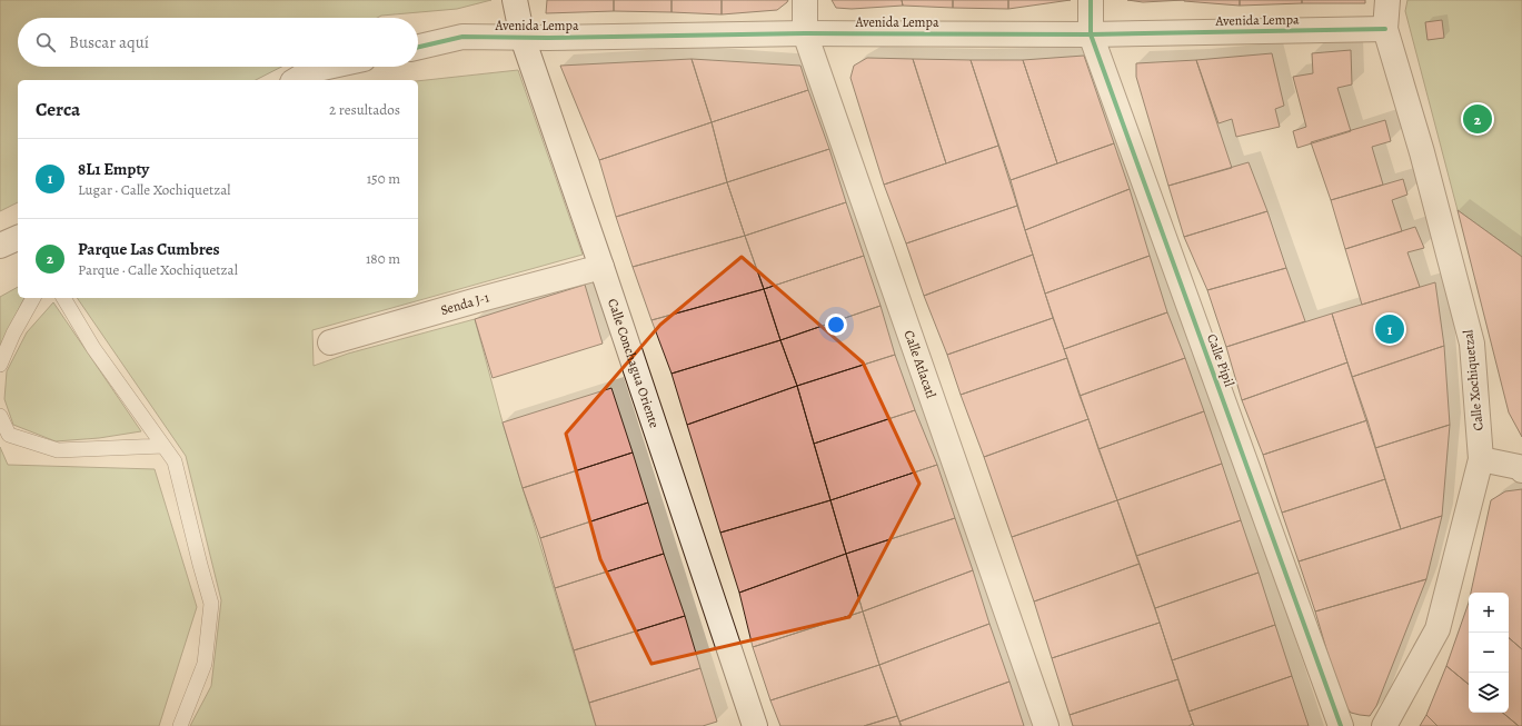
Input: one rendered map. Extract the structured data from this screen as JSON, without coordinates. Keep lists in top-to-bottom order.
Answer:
{
  "streets": {
    "street": [
      "Avenida Lempa",
      "Senda J-1",
      "Calle Pipil",
      "Calle Conchagua Oriente",
      "Calle Atlacatl",
      "Calle Xochiquetzal"
    ]
  },
  "crossings": [
    ["Avenida Lempa", "Calle Pipil"],
    ["Avenida Lempa", "Calle Conchagua Oriente"],
    ["Avenida Lempa", "Calle Atlacatl"],
    ["Avenida Lempa", "Calle Xochiquetzal"],
    ["Senda J-1", "Calle Conchagua Oriente"]
  ],
  "page": {
    "search": "Buscar aquí",
    "heading": ["Cerca", "2 resultados"],
    "pins": ["2", "1"],
    "list": [
      {
        "mark": "1",
        "name": "8L1 Empty",
        "note": "Lugar · Calle Xochiquetzal",
        "value": "150 m"
      },
      {
        "mark": "2",
        "name": "Parque Las Cumbres",
        "note": "Parque · Calle Xochiquetzal",
        "value": "180 m"
      }
    ],
    "map_buttons": ["+", "−"]
  }
}
